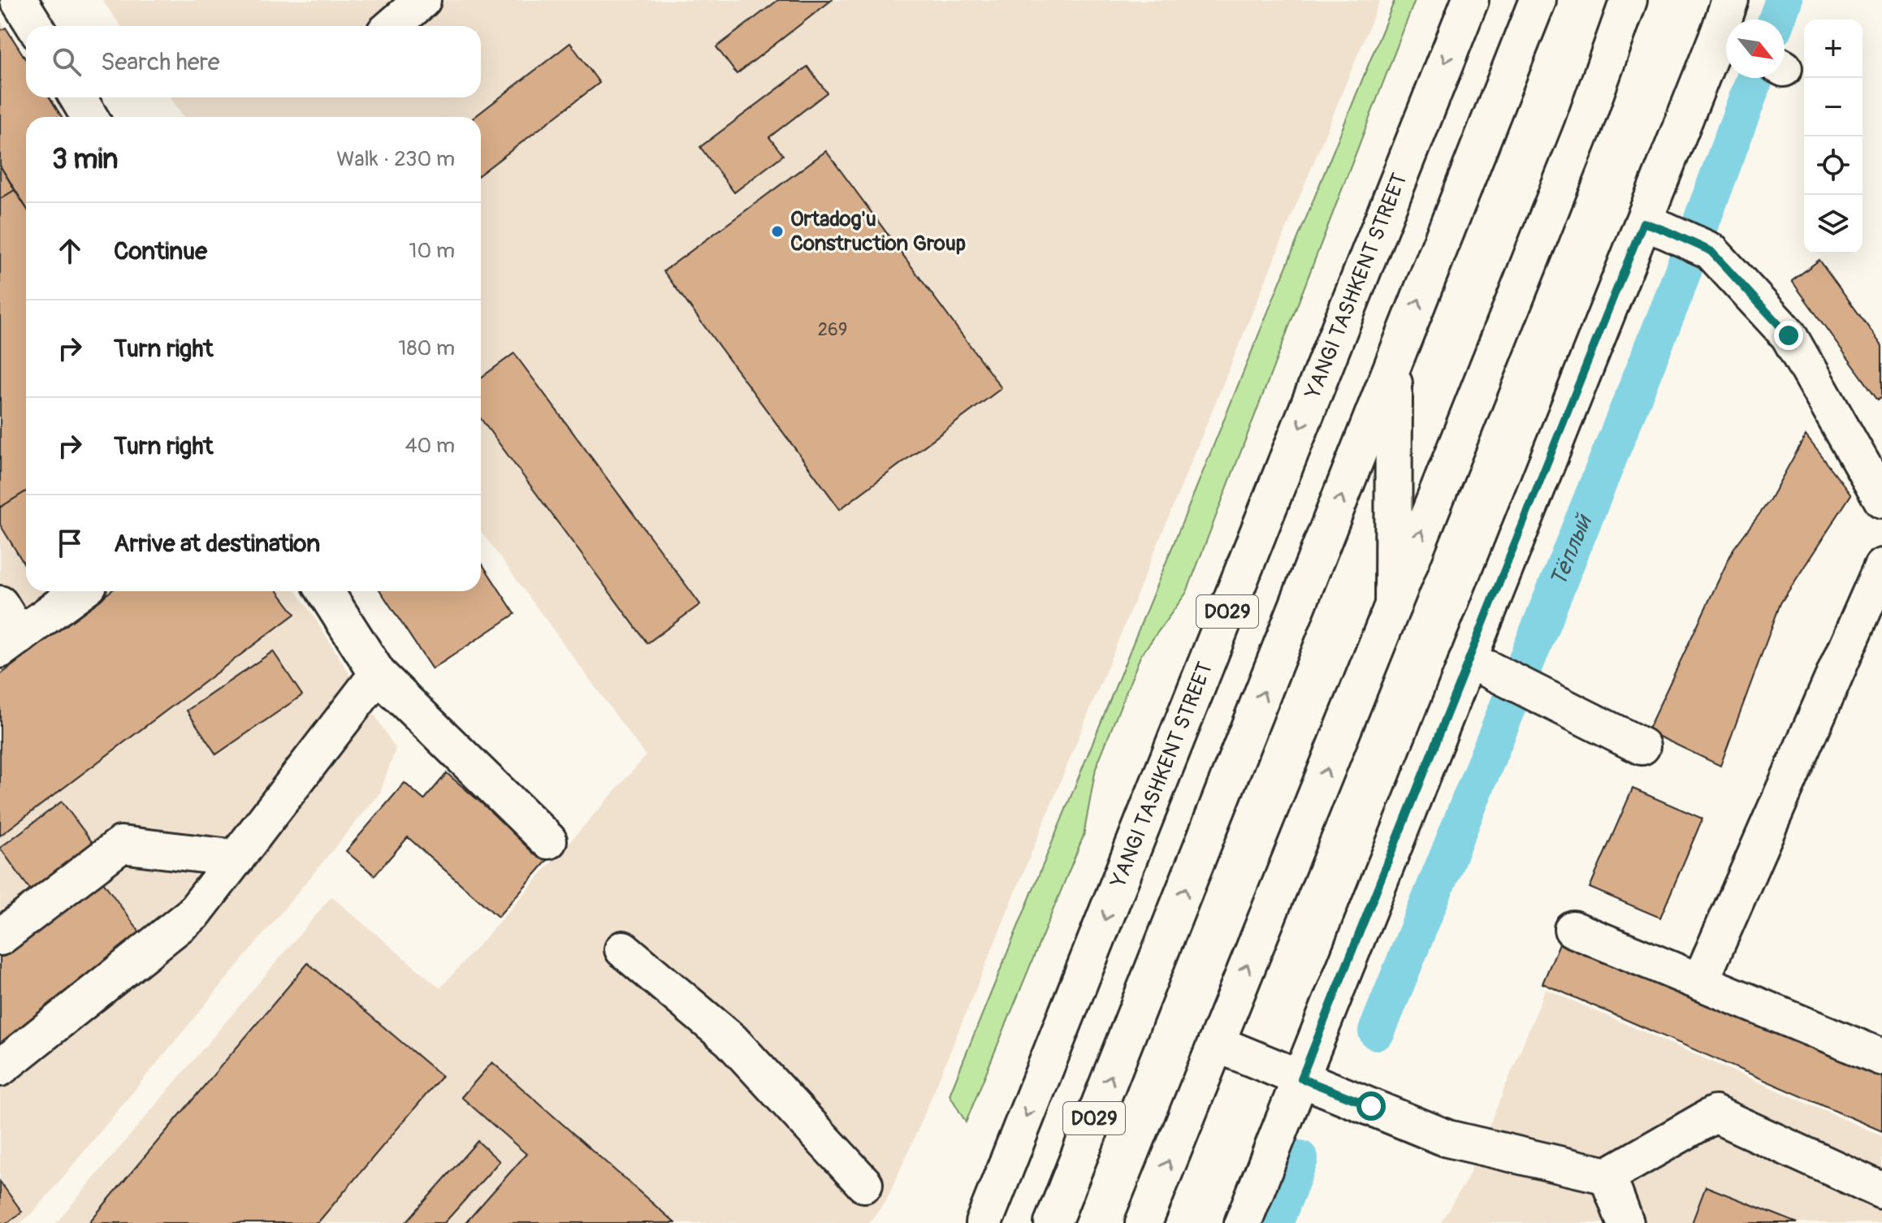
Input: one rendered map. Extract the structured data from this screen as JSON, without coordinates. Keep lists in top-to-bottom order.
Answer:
{
  "streets": {
    "main road": ["YANGI TASHKENT STREET", "D029"]
  },
  "water": ["Тёплый"],
  "places": ["Ortadog'u Construction Group"],
  "house_numbers": ["269"],
  "north": "bottom right",
  "page": {
    "map_buttons": ["+", "−"],
    "search": "Search here",
    "heading": ["3 min", "Walk · 230 m"],
    "list": [
      ["Continue", "10 m"],
      ["Turn right", "180 m"],
      ["Turn right", "40 m"],
      "Arrive at destination"
    ]
  }
}
